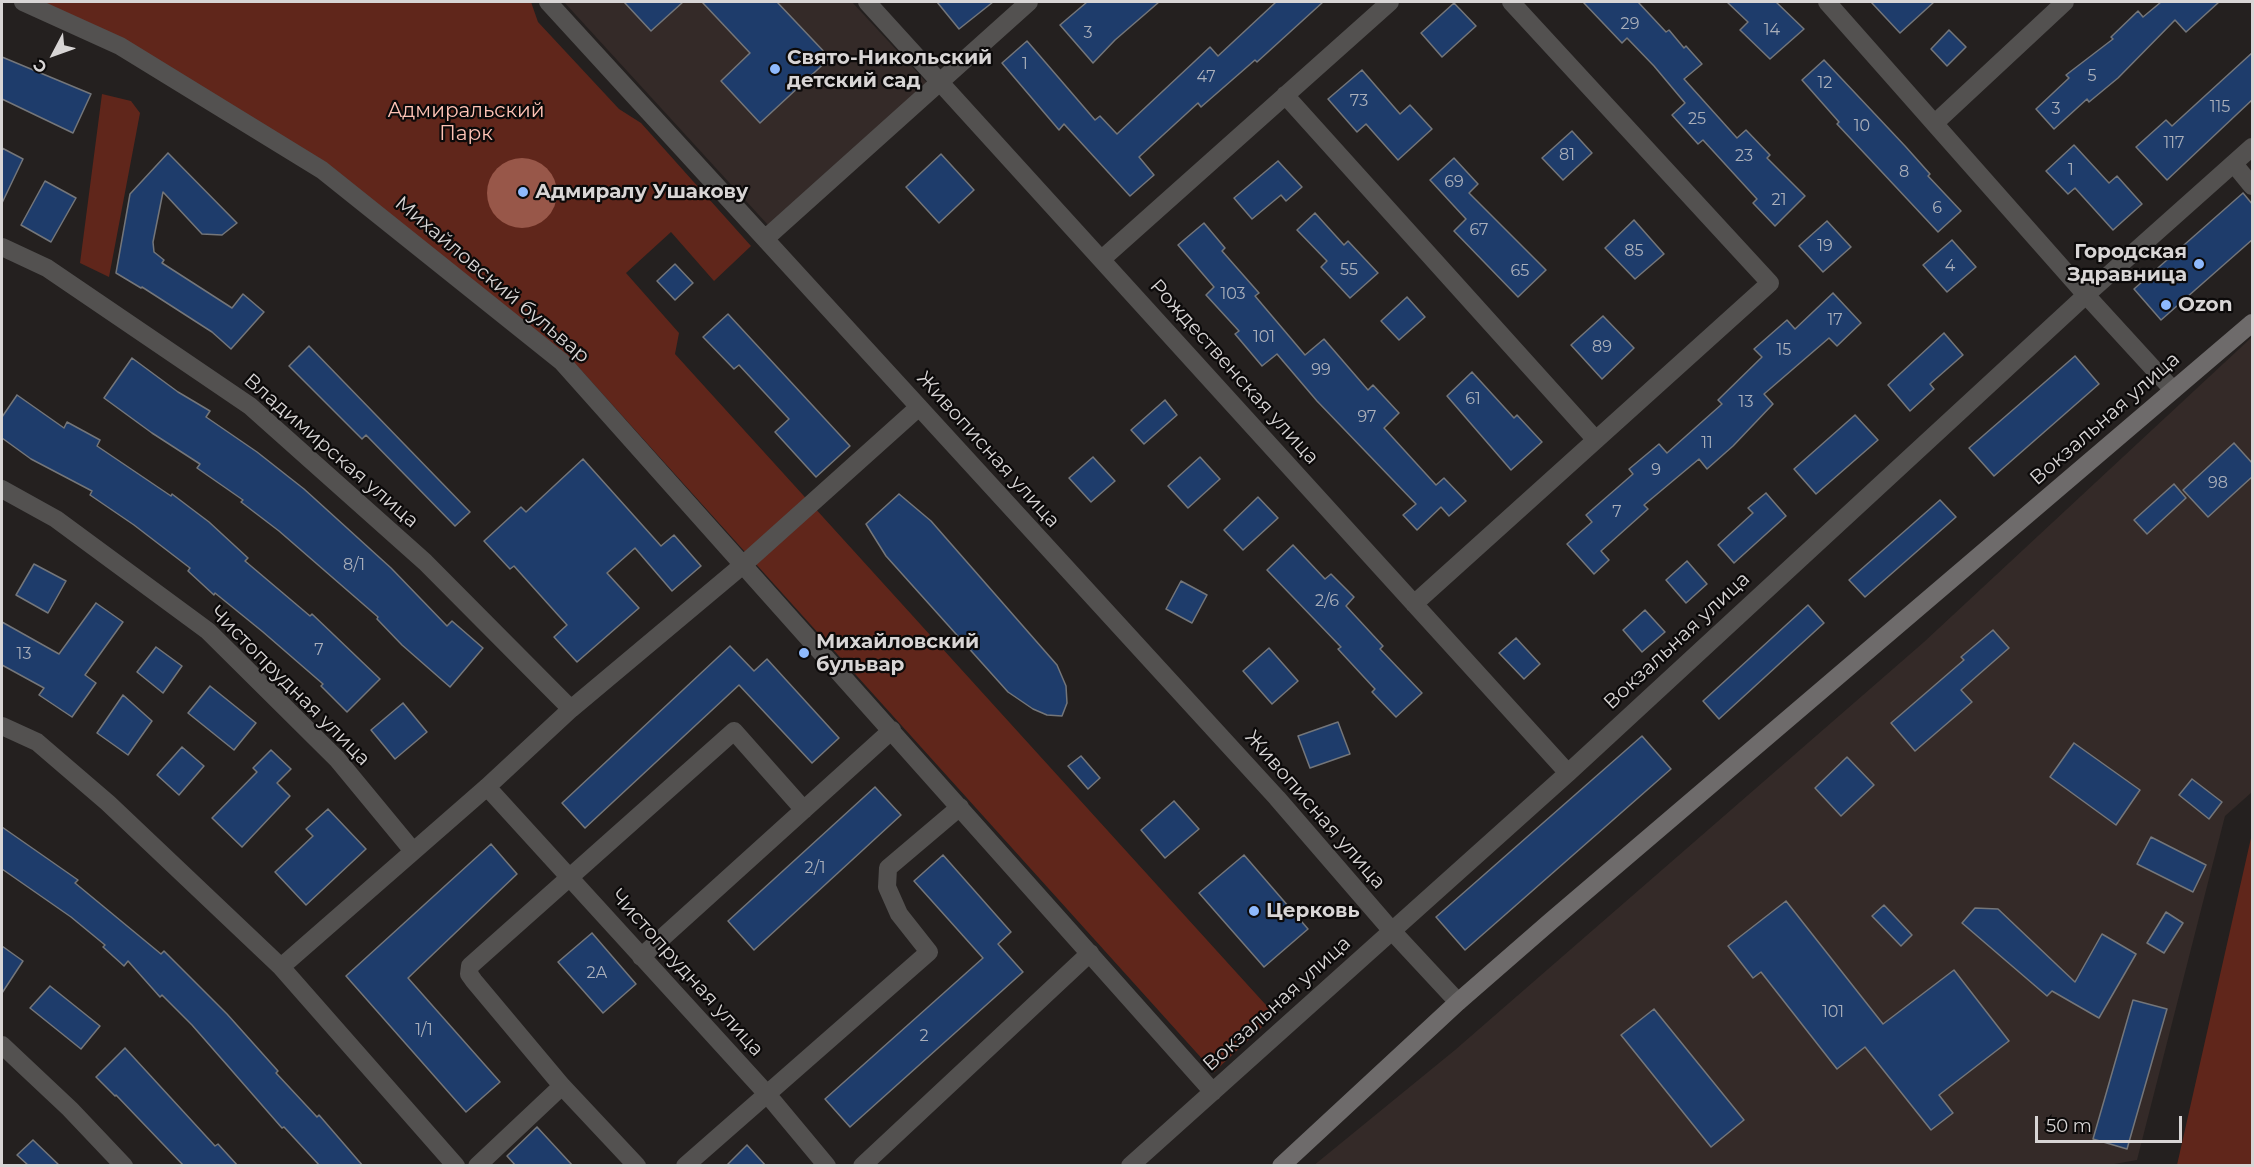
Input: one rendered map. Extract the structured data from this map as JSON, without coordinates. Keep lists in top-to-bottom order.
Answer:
{
  "streets": {
    "main road": ["Вокзальная улица"],
    "street": [
      "Михайловский бульвар",
      "Рождественская улица",
      "Живописная улица",
      "Владимирская улица",
      "Чистопрудная улица"
    ]
  },
  "crossings": [
    ["Михайловский бульвар", "Вокзальная улица"],
    ["Рождественская улица", "Вокзальная улица"],
    ["Вокзальная улица", "Живописная улица"]
  ],
  "parks": ["Адмиральский Парк"],
  "places": [
    "Свято-Никольский детский сад",
    "Адмиралу Ушакову",
    "Городская Здравница",
    "Ozon",
    "Михайловский бульвар",
    "Церковь"
  ],
  "house_numbers": [
    "29",
    "14",
    "3",
    "1",
    "5",
    "47",
    "12",
    "73",
    "115",
    "3",
    "25",
    "10",
    "117",
    "81",
    "23",
    "1",
    "8",
    "69",
    "21",
    "6",
    "67",
    "19",
    "85",
    "4",
    "55",
    "65",
    "103",
    "17",
    "101",
    "89",
    "15",
    "99",
    "61",
    "13",
    "97",
    "11",
    "9",
    "98",
    "7",
    "8/1",
    "2/6",
    "7",
    "13",
    "2/1",
    "2А",
    "101",
    "1/1",
    "2"
  ],
  "scale_bar": "50 m",
  "north": "bottom left"
}
